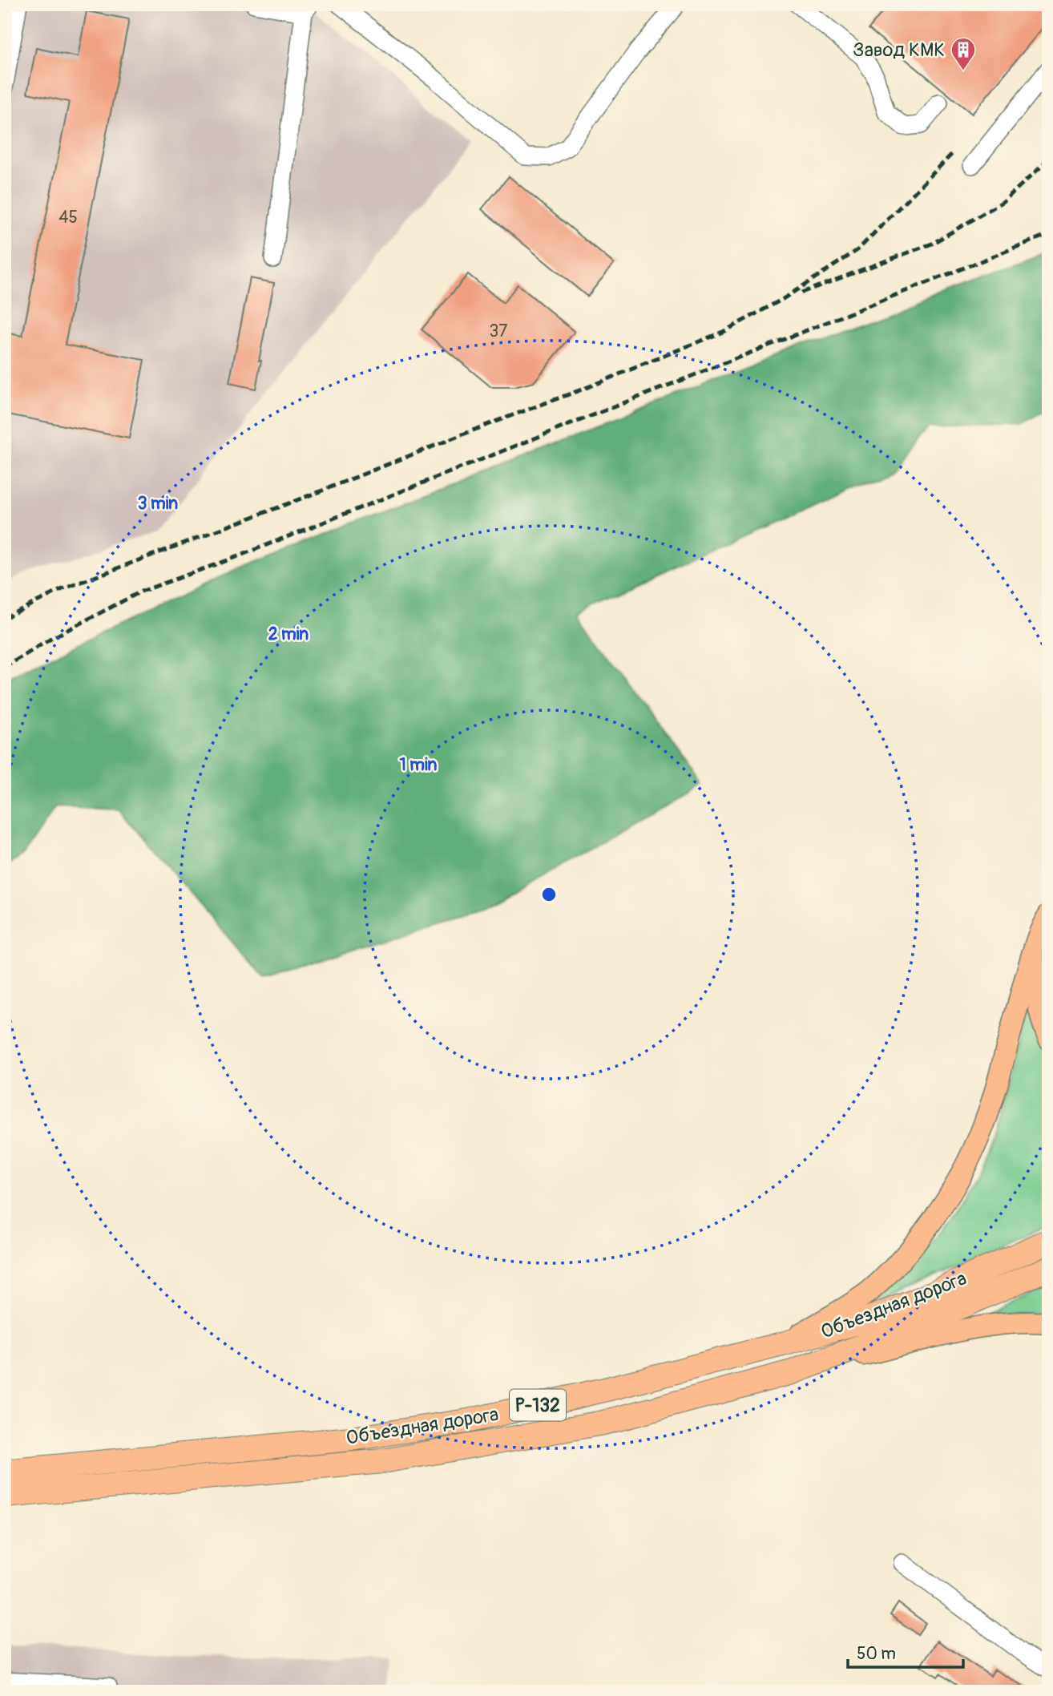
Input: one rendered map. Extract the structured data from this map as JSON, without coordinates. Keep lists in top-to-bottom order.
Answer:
{
  "streets": {
    "highway": ["Объездная дорога", "Р-132"]
  },
  "places": {
    "building": ["Завод КМК"]
  },
  "house_numbers": ["45", "37"],
  "scale_bar": "50 m",
  "rings": ["3 min", "2 min", "1 min"]
}
